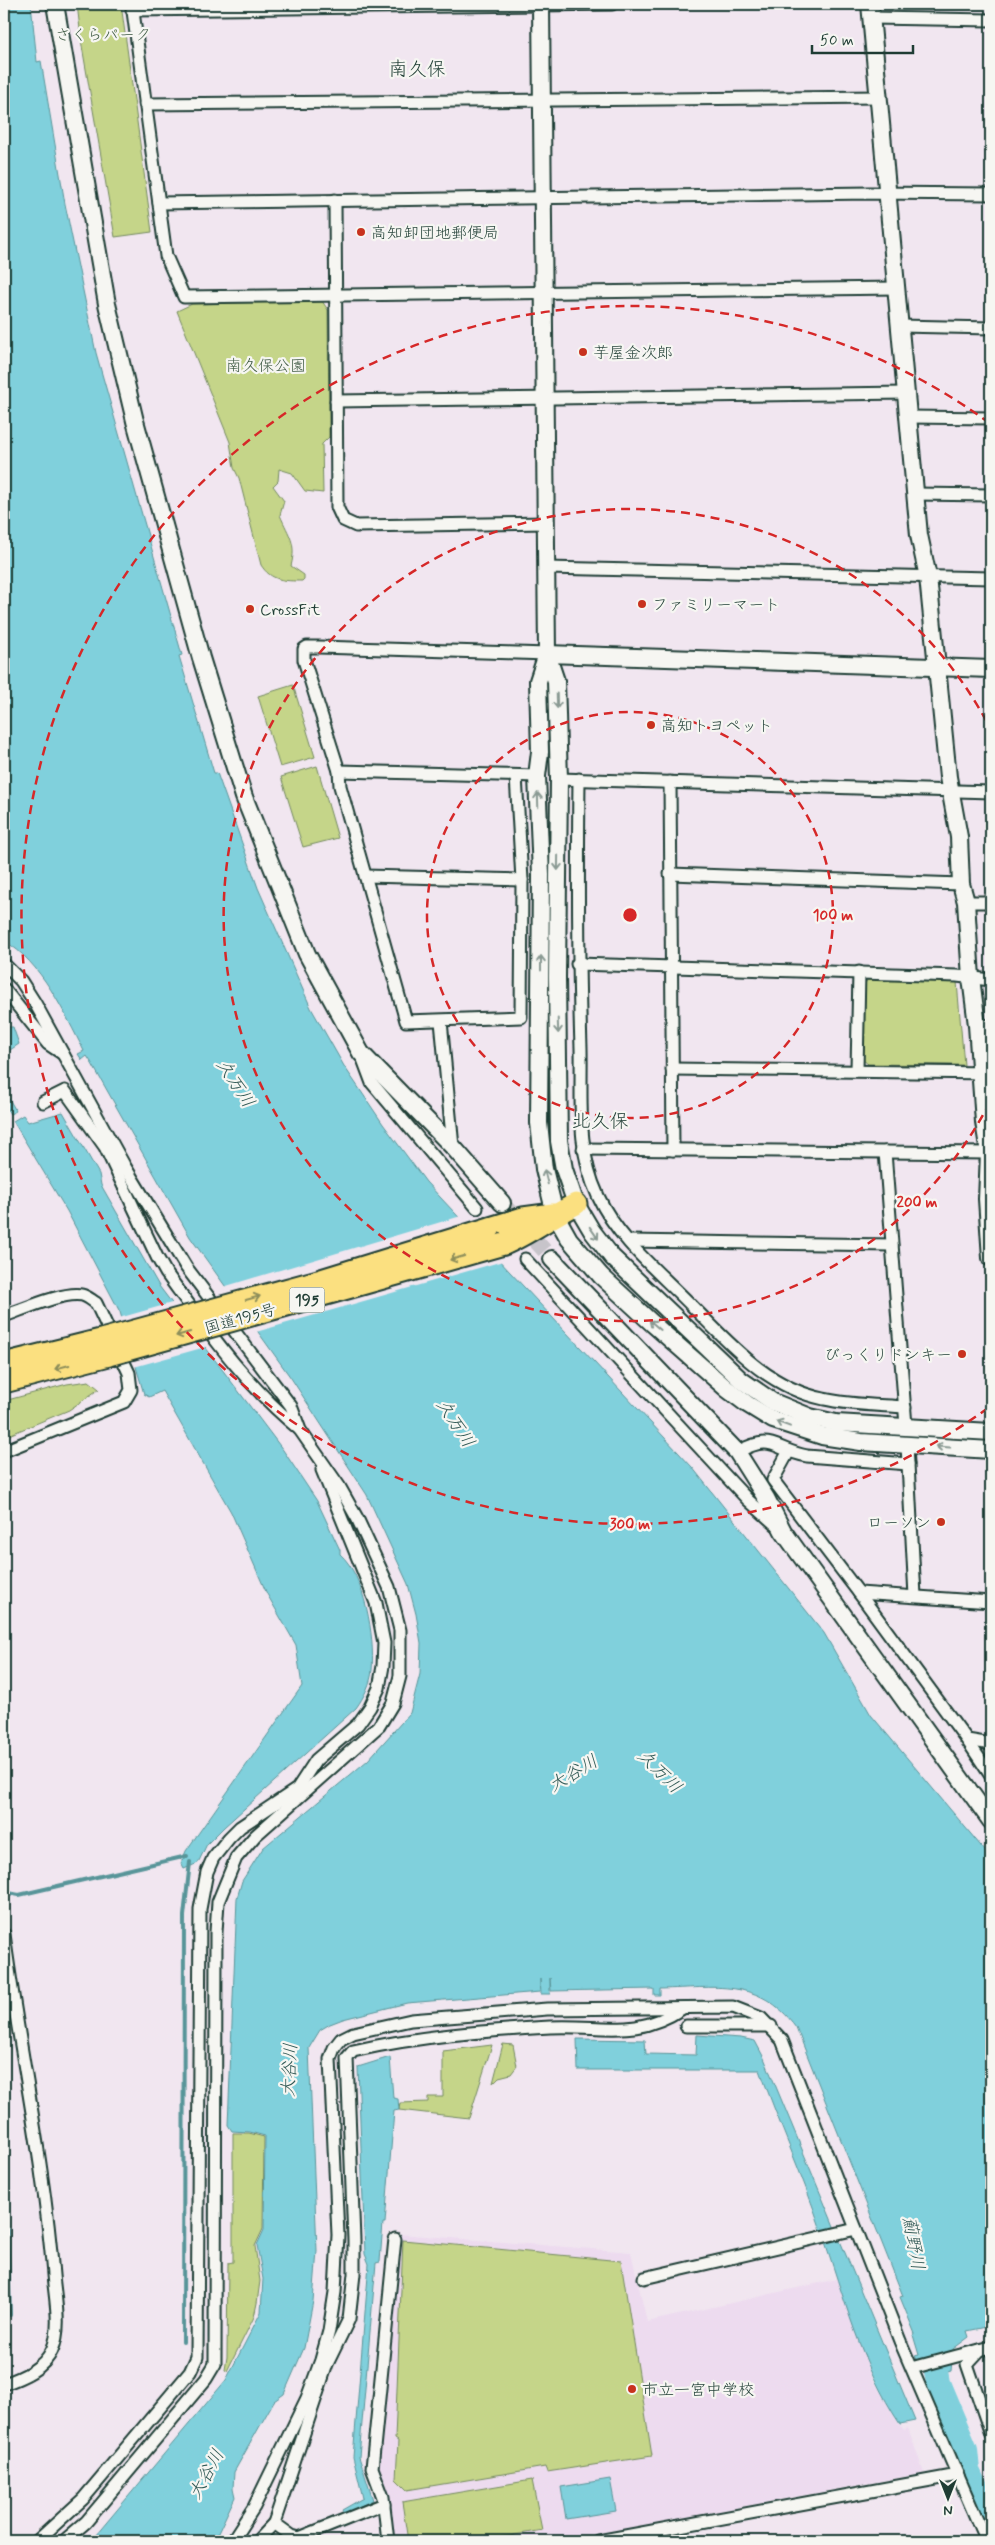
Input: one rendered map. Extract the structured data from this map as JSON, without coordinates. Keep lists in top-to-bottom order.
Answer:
{
  "streets": {
    "highway": ["195", "国道195号"]
  },
  "districts": ["南久保", "北久保"],
  "water": ["久万川", "大谷川", "薊野川"],
  "parks": ["さくらパーク", "南久保公園"],
  "places": [
    "高知卸団地郵便局",
    "芋屋金次郎",
    "ファミリーマート",
    "CrossFit",
    "高知トヨペット",
    "びっくりドンキー",
    "ローソン",
    "市立一宮中学校"
  ],
  "scale_bar": "50 m",
  "north": "bottom",
  "rings": ["100 m", "200 m", "300 m"]
}
